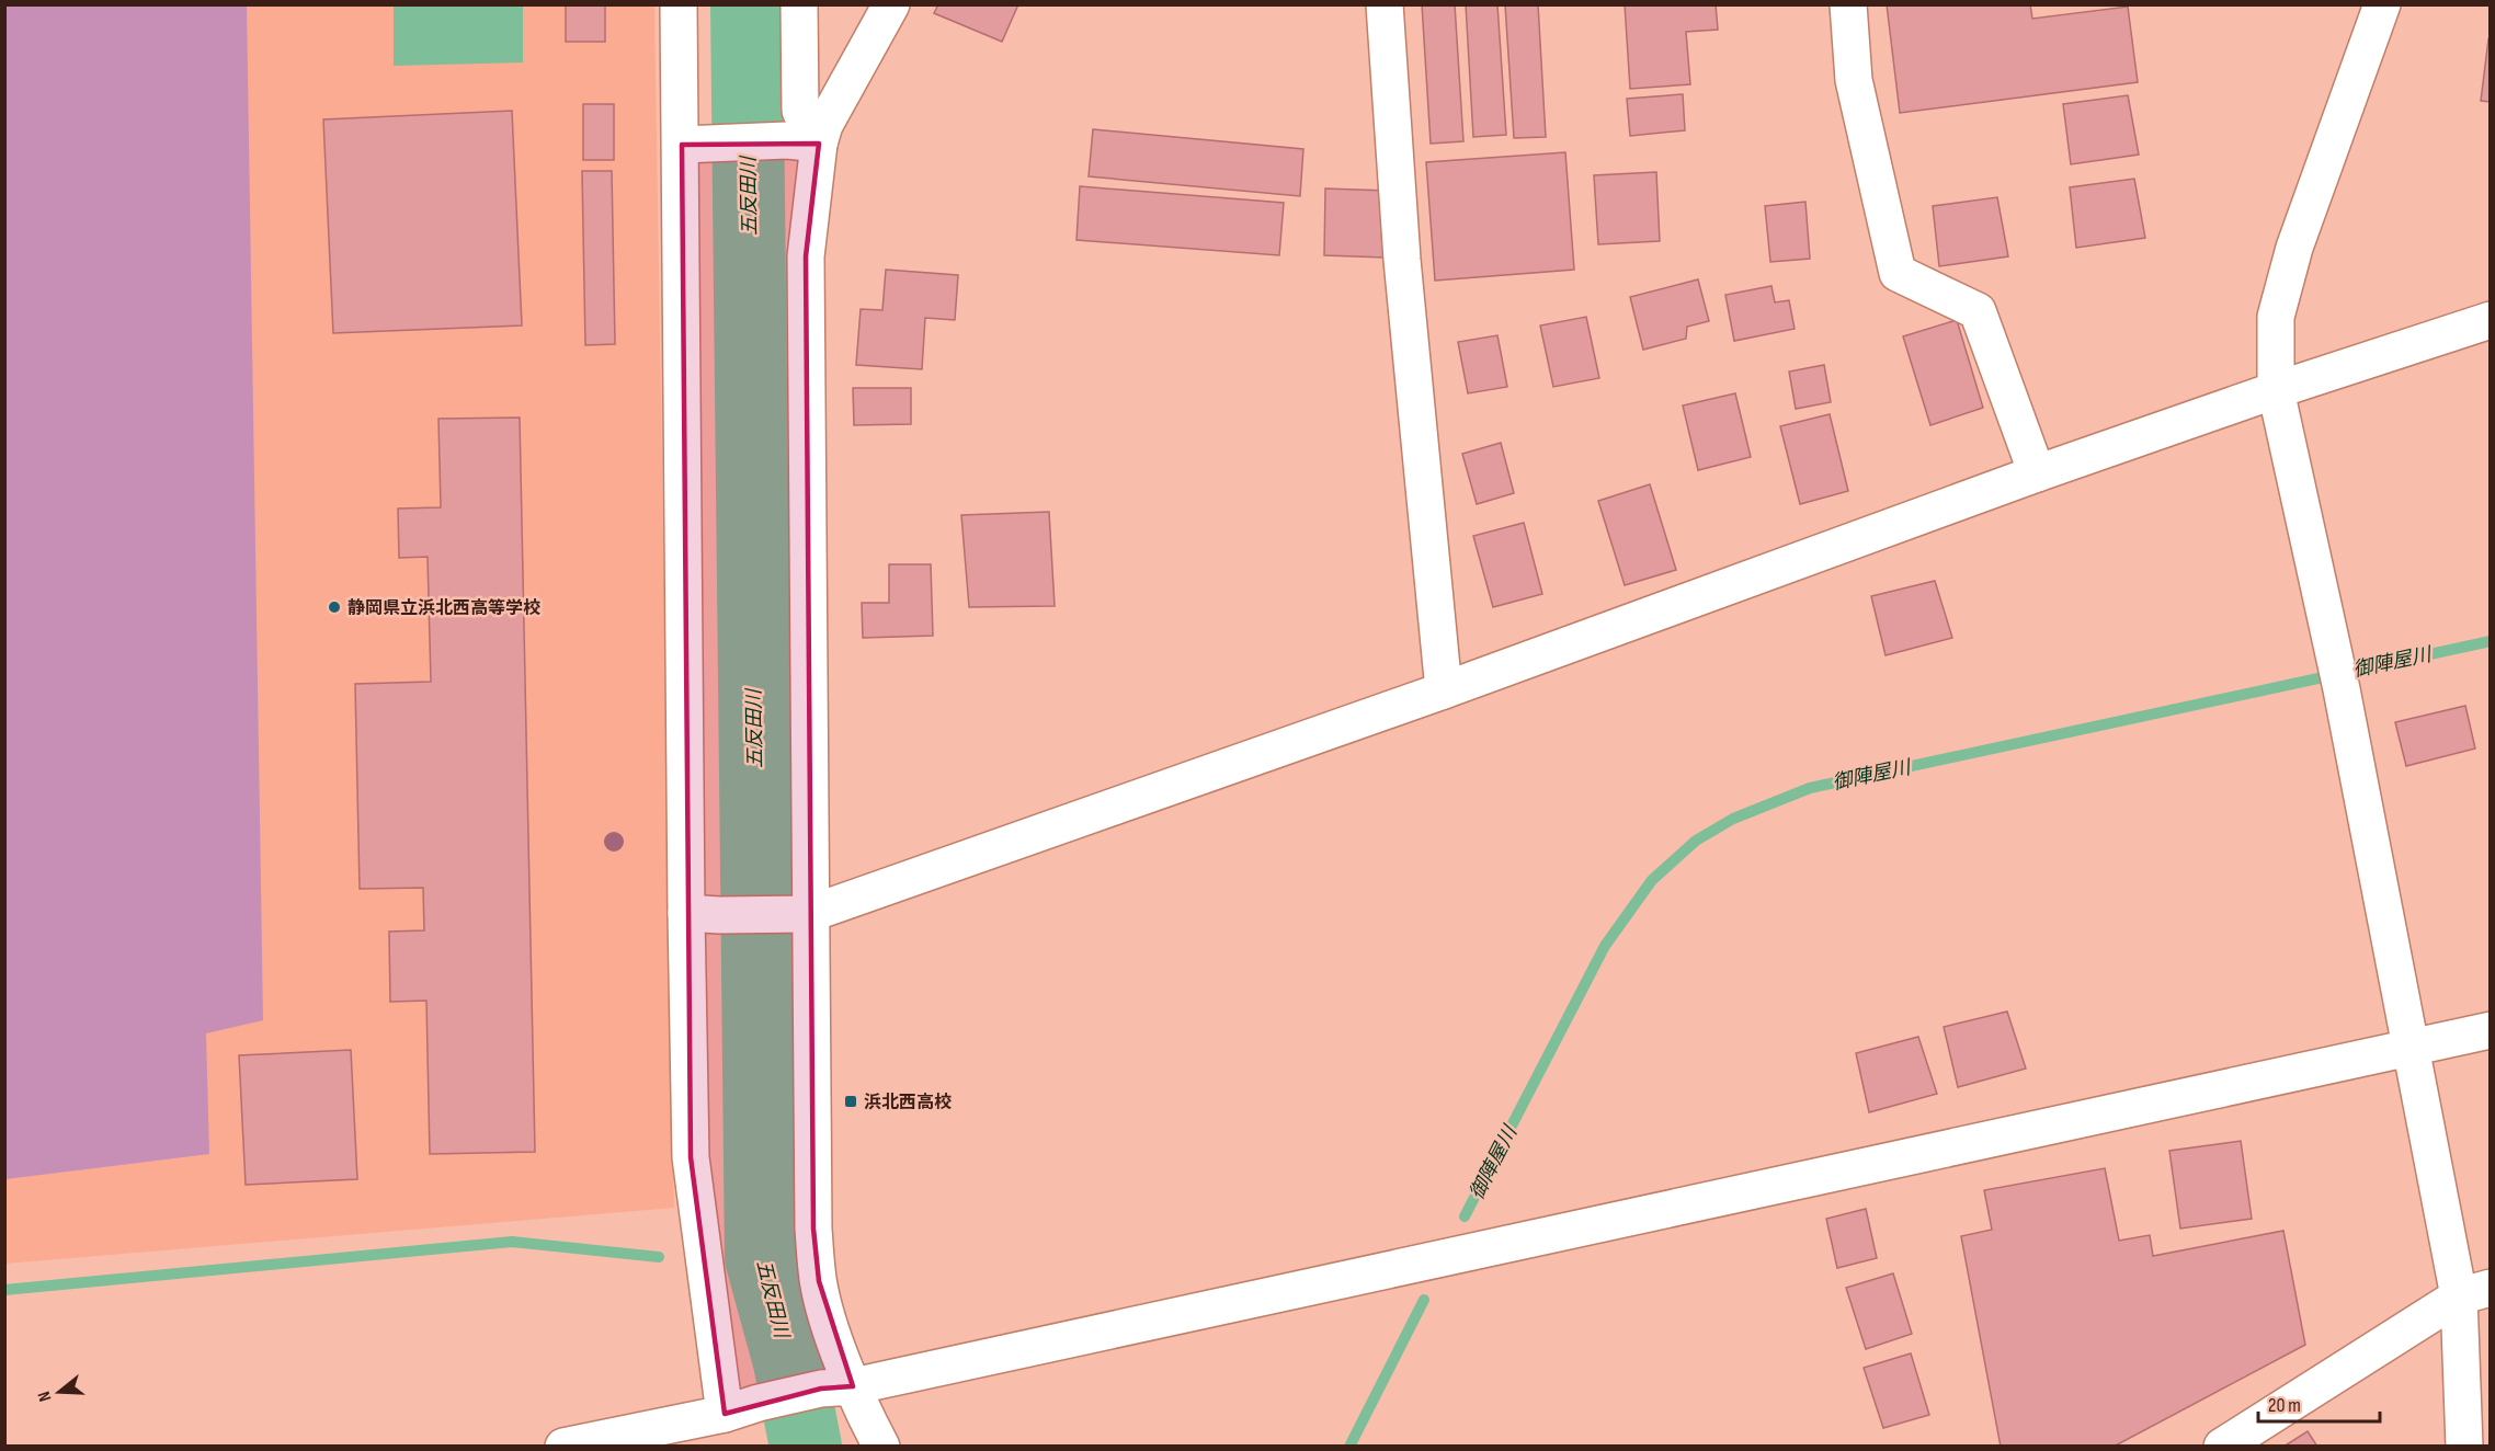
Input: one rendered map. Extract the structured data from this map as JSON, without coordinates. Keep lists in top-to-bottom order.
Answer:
{
  "water": ["五反田川", "御陣屋川"],
  "places": {
    "other": ["静岡県立浜北西高等学校"],
    "transit": ["浜北西高校"]
  },
  "scale_bar": "20 m",
  "north": "left"
}
